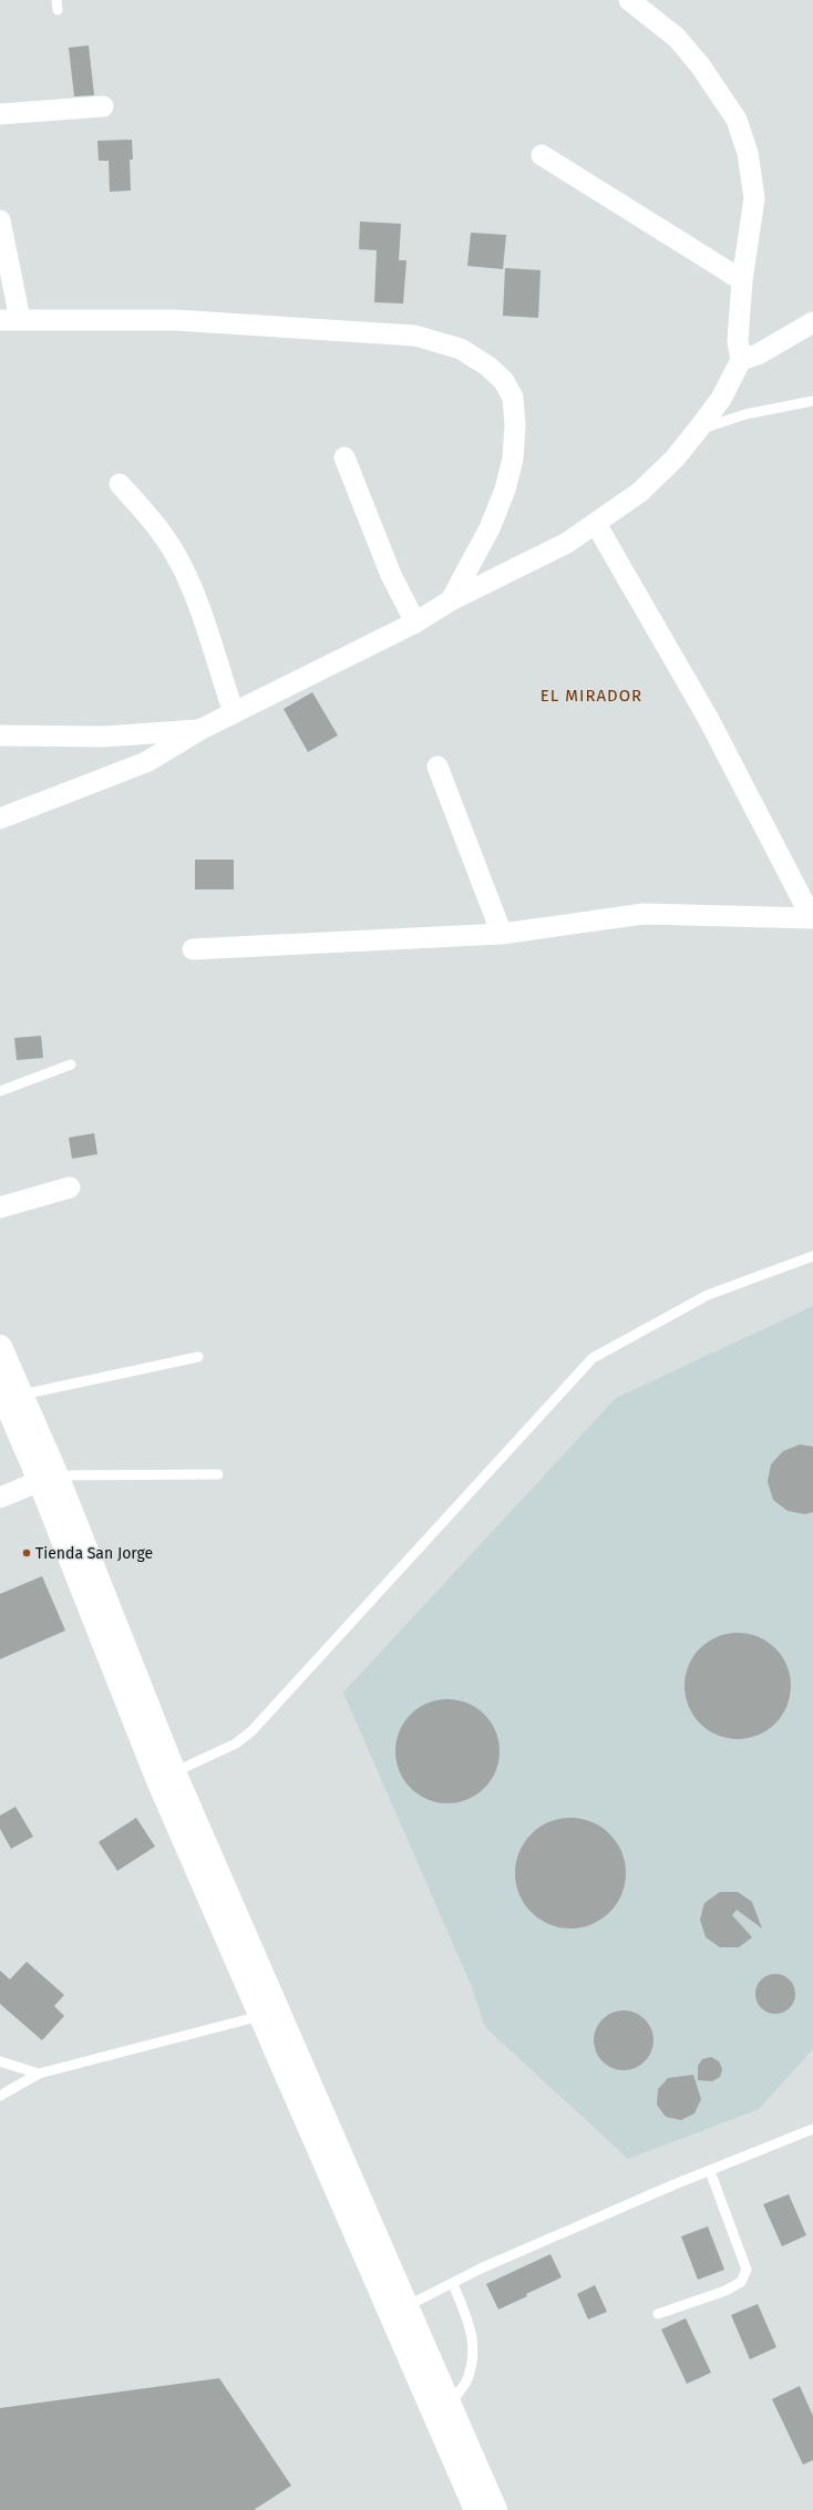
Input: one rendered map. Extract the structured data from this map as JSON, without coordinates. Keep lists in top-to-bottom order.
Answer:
{
  "districts": ["EL MIRADOR"],
  "places": ["Tienda San Jorge"]
}
